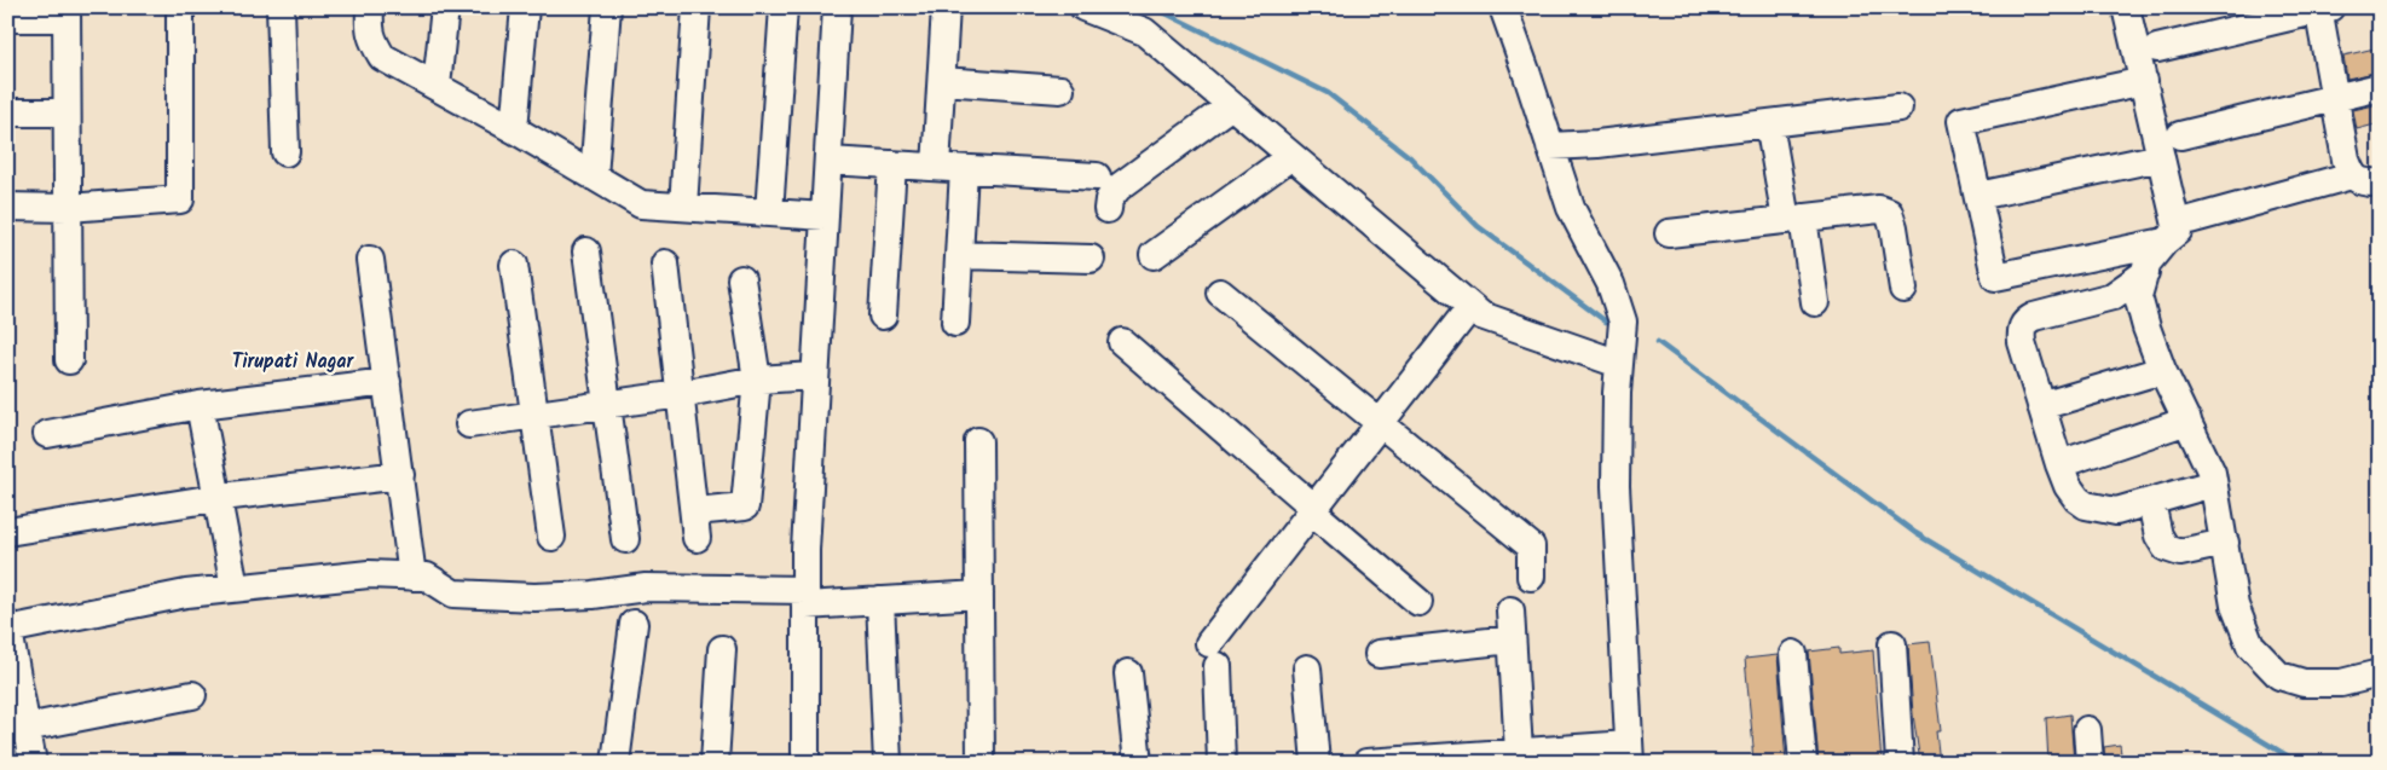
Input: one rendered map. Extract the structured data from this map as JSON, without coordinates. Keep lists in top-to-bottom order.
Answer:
{
  "districts": ["Tirupati Nagar"]
}
